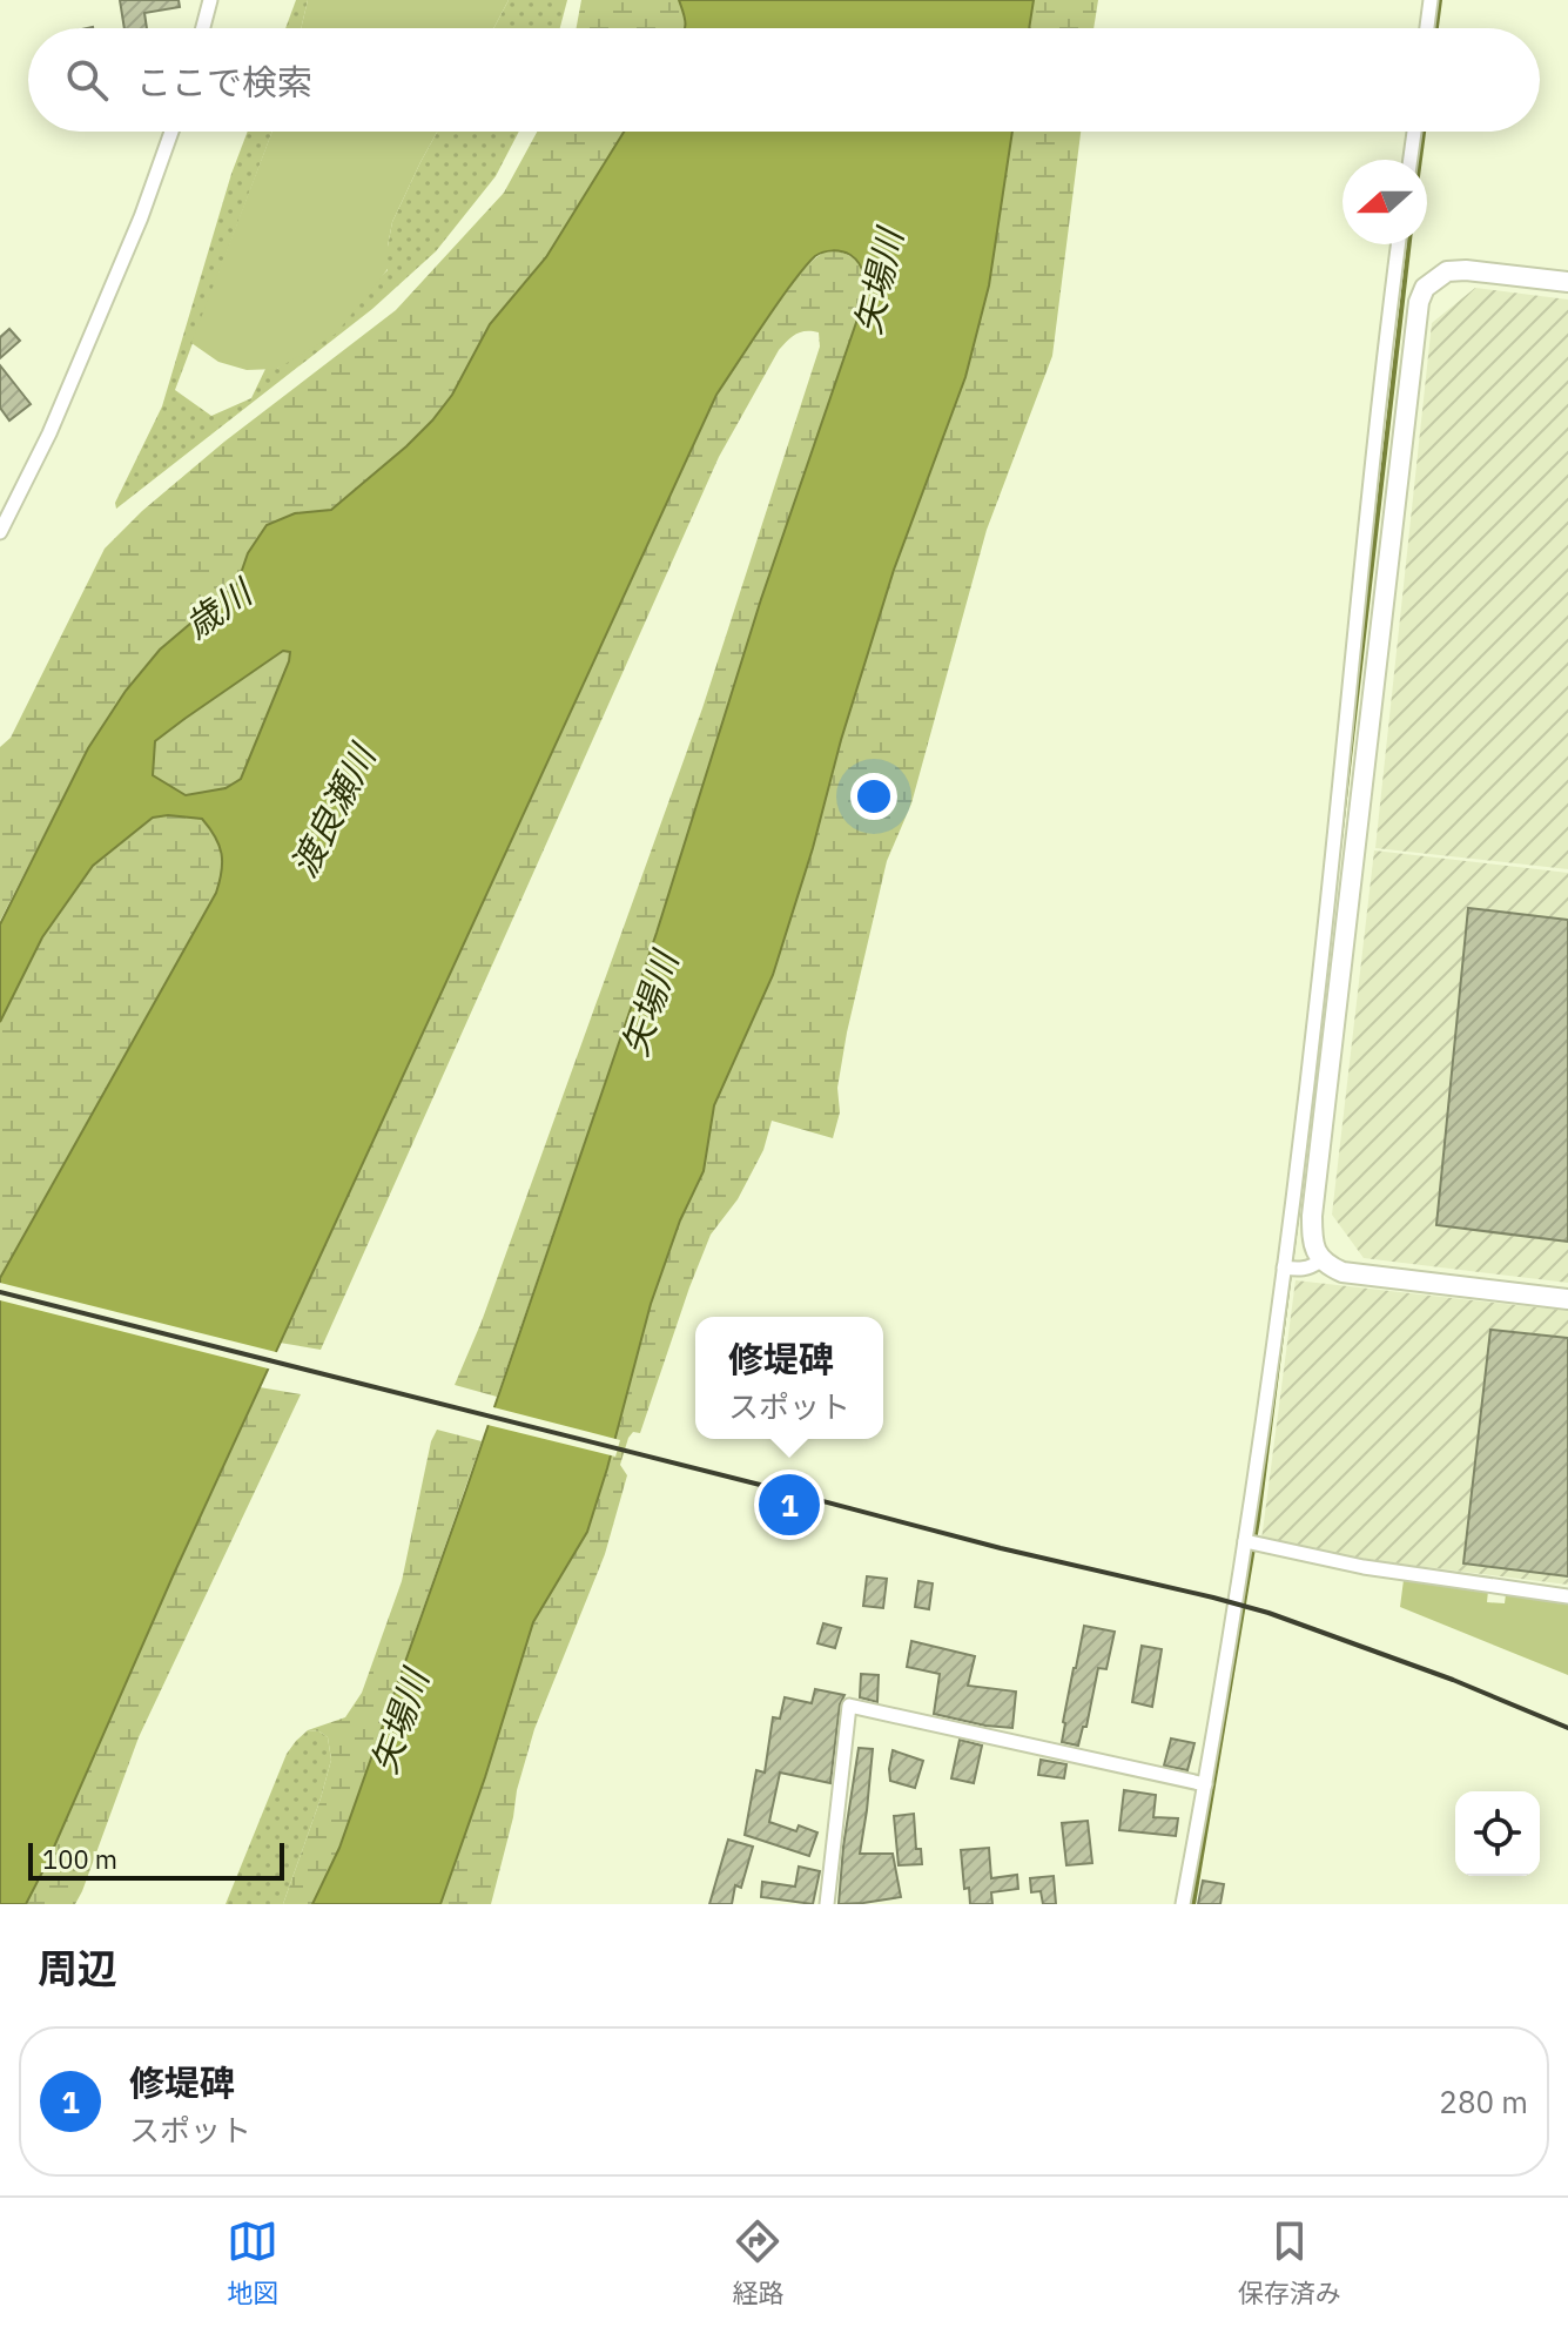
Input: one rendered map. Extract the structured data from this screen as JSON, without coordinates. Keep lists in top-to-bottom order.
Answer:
{
  "water": ["矢場川", "歳川", "渡良瀬川"],
  "scale_bar": "100 m",
  "north": "left",
  "page": {
    "search": "ここで検索",
    "popup": ["修堤碑", "スポット"],
    "pins": "1",
    "scale": "100 m",
    "heading": "周辺",
    "list": [
      {
        "mark": "1",
        "name": "修堤碑",
        "note": "スポット",
        "value": "280 m"
      }
    ],
    "nav": ["地図", "経路", "保存済み"]
  }
}
